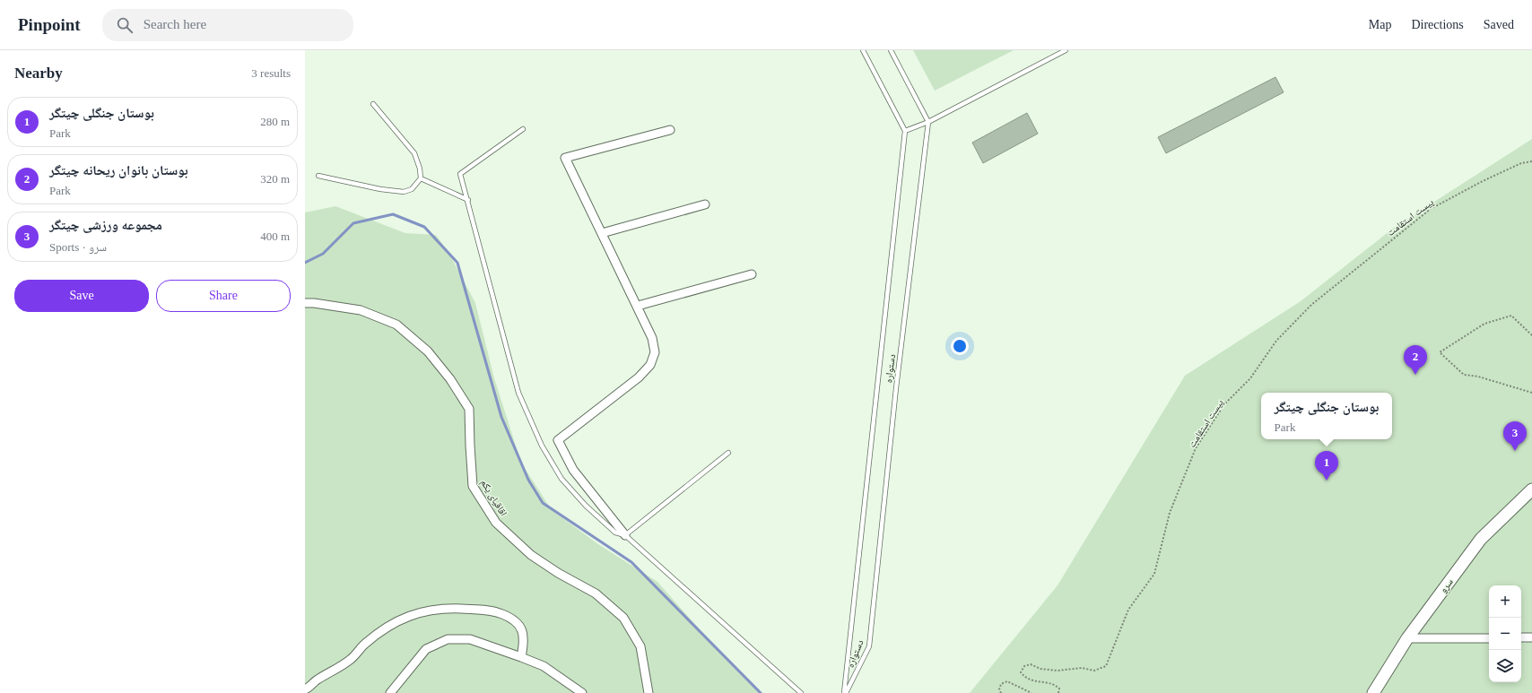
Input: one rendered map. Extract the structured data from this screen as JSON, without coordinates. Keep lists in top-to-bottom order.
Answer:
{
  "streets": {
    "street": ["اقاقیای یکم", "سرو"],
    "lane": ["دستواره"],
    "path": ["پیست استقامت"]
  },
  "page": {
    "header": "Pinpoint",
    "search": "Search here",
    "nav": ["Map", "Directions", "Saved"],
    "heading": ["Nearby", "3 results"],
    "list": [
      {
        "mark": "1",
        "name": "بوستان جنگلی چیتگر",
        "note": "Park",
        "value": "280 m"
      },
      {
        "mark": "2",
        "name": "بوستان بانوان ریحانه چیتگر",
        "note": "Park",
        "value": "320 m"
      },
      {
        "mark": "3",
        "name": "مجموعه ورزشی چیتگر",
        "note": "Sports · سرو",
        "value": "400 m"
      }
    ],
    "buttons": ["Save", "Share"],
    "pins": ["2", "3", "1"],
    "popup": ["بوستان جنگلی چیتگر", "Park"],
    "map_buttons": ["+", "−"]
  }
}
